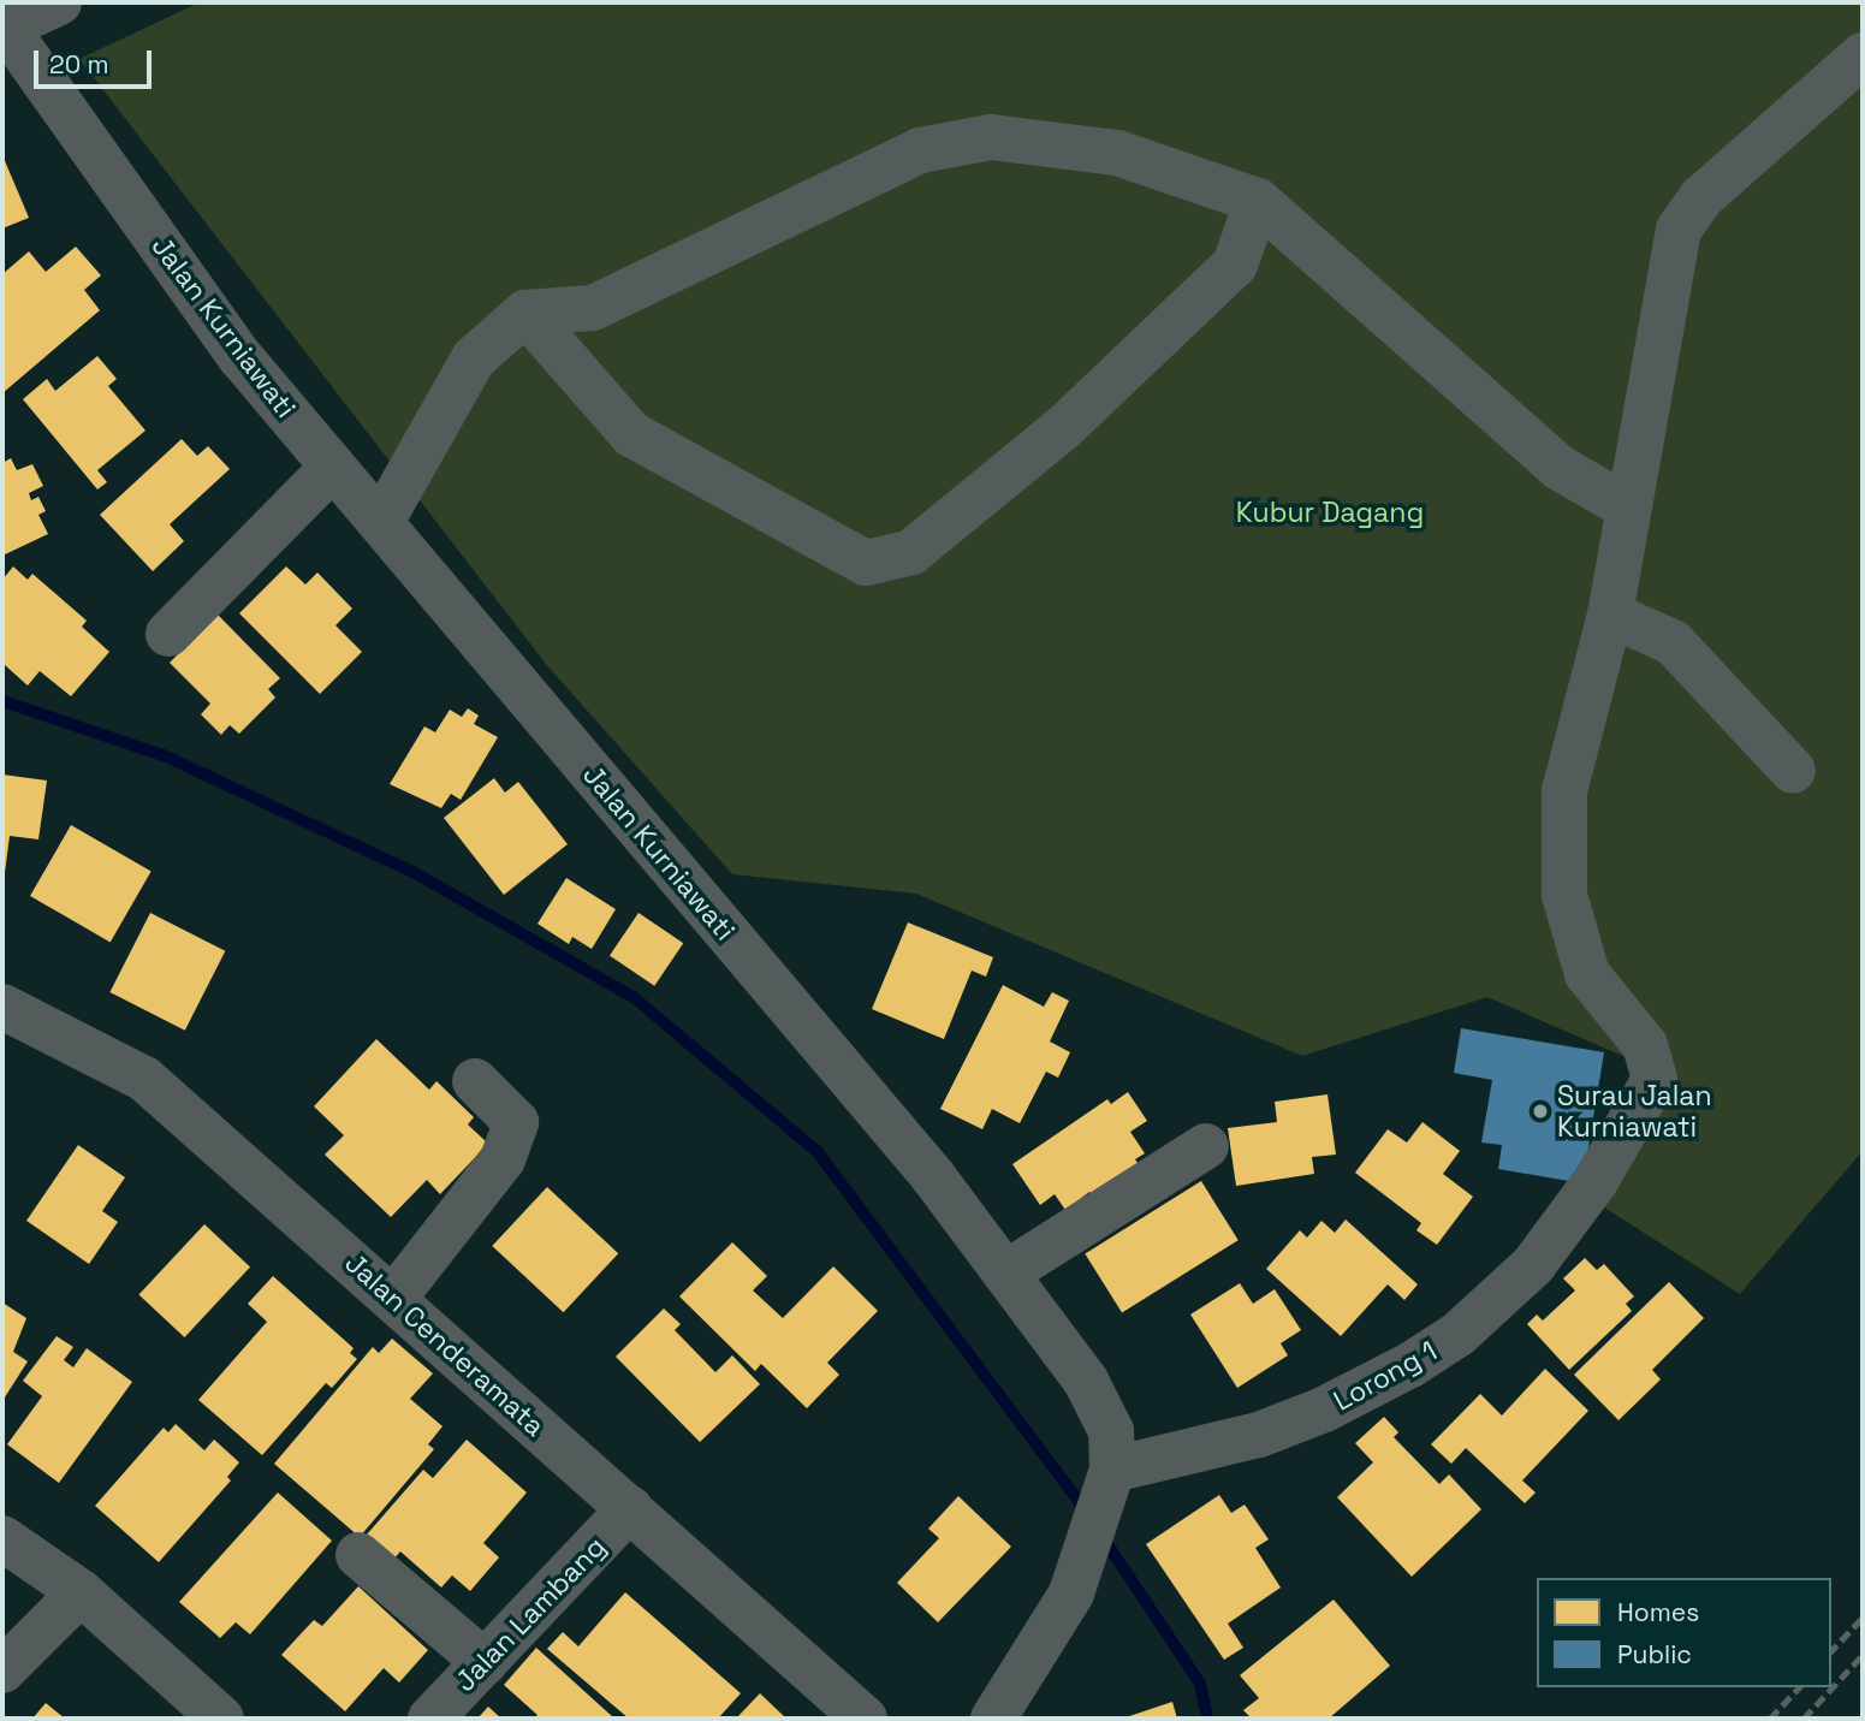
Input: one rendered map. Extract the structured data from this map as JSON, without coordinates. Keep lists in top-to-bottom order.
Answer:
{
  "streets": {
    "street": [
      "Jalan Kurniawati",
      "Jalan Cenderamata",
      "Lorong 1",
      "Jalan Lambang"
    ]
  },
  "crossings": [
    ["Jalan Kurniawati", "Lorong 1"],
    ["Jalan Cenderamata", "Jalan Lambang"]
  ],
  "parks": ["Kubur Dagang"],
  "places": ["Surau Jalan Kurniawati"],
  "legend": ["Homes", "Public"],
  "scale_bar": "20 m"
}
